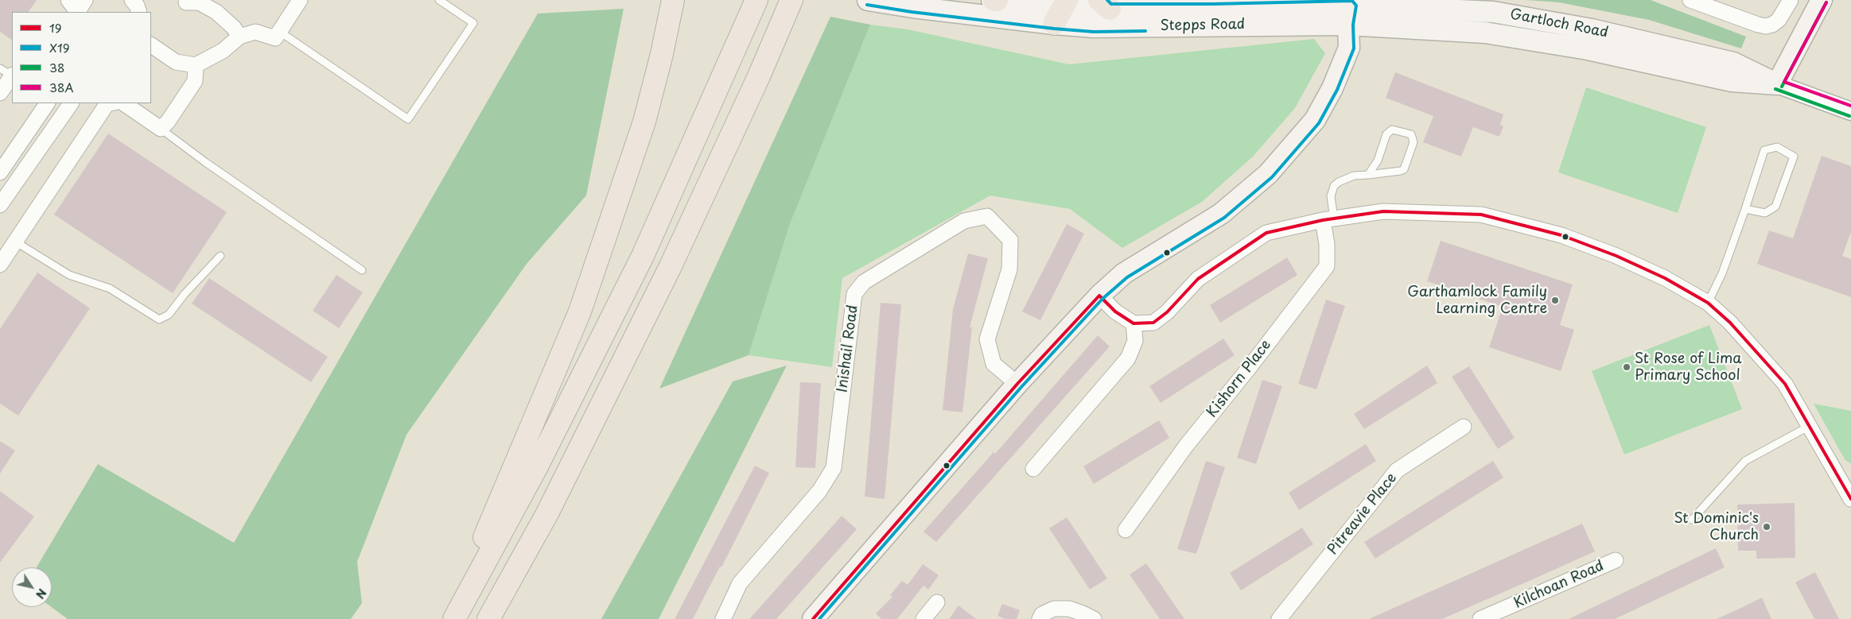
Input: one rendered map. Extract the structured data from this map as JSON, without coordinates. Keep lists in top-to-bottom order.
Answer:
{
  "streets": {
    "main road": ["Gartloch Road", "Stepps Road"],
    "street": [
      "Inishail Road",
      "Kishorn Place",
      "Pitreavie Place",
      "Kilchoan Road"
    ]
  },
  "crossings": [
    ["Gartloch Road", "Stepps Road"]
  ],
  "places": ["Garthamlock Family Learning Centre", "St Rose of Lima Primary School", "St Dominic's Church"],
  "lines": [
    "transit line X19",
    "transit line 38",
    "transit line 38A",
    "transit line 19"
  ],
  "legend": [
    "19",
    "X19",
    "38",
    "38A"
  ],
  "north": "bottom right"
}
